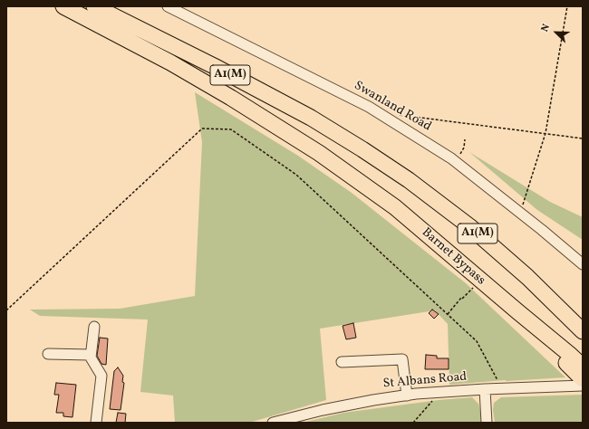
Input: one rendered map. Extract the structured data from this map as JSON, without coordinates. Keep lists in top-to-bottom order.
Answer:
{
  "streets": {
    "highway": ["A1(M)", "Barnet Bypass"],
    "street": ["Swanland Road", "St Albans Road"]
  },
  "crossings": [
    ["A1(M)", "Barnet Bypass"]
  ],
  "north": "top left"
}
